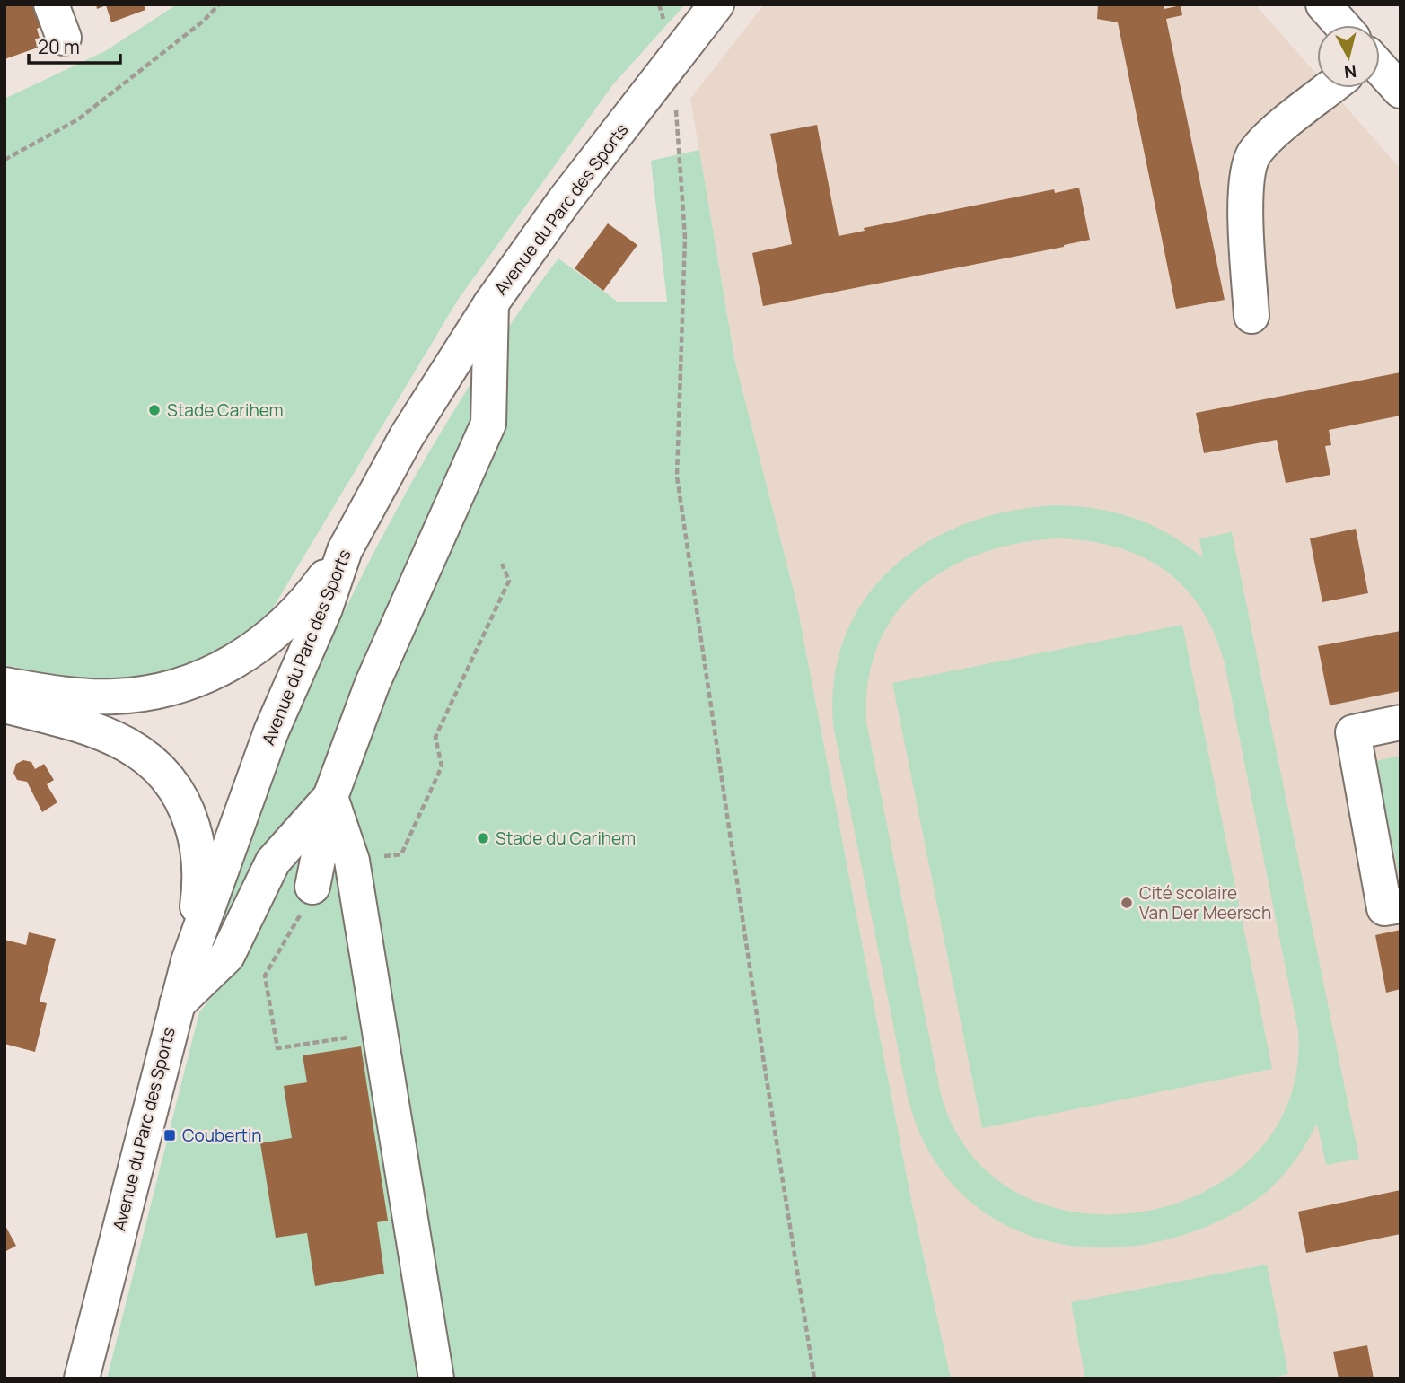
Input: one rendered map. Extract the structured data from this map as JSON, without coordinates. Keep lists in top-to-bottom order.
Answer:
{
  "streets": {
    "street": ["Avenue du Parc des Sports"]
  },
  "places": {
    "other": ["Stade Carihem", "Stade du Carihem", "Cité scolaire Van Der Meersch"],
    "transit": ["Coubertin"]
  },
  "scale_bar": "20 m",
  "north": "bottom"
}
